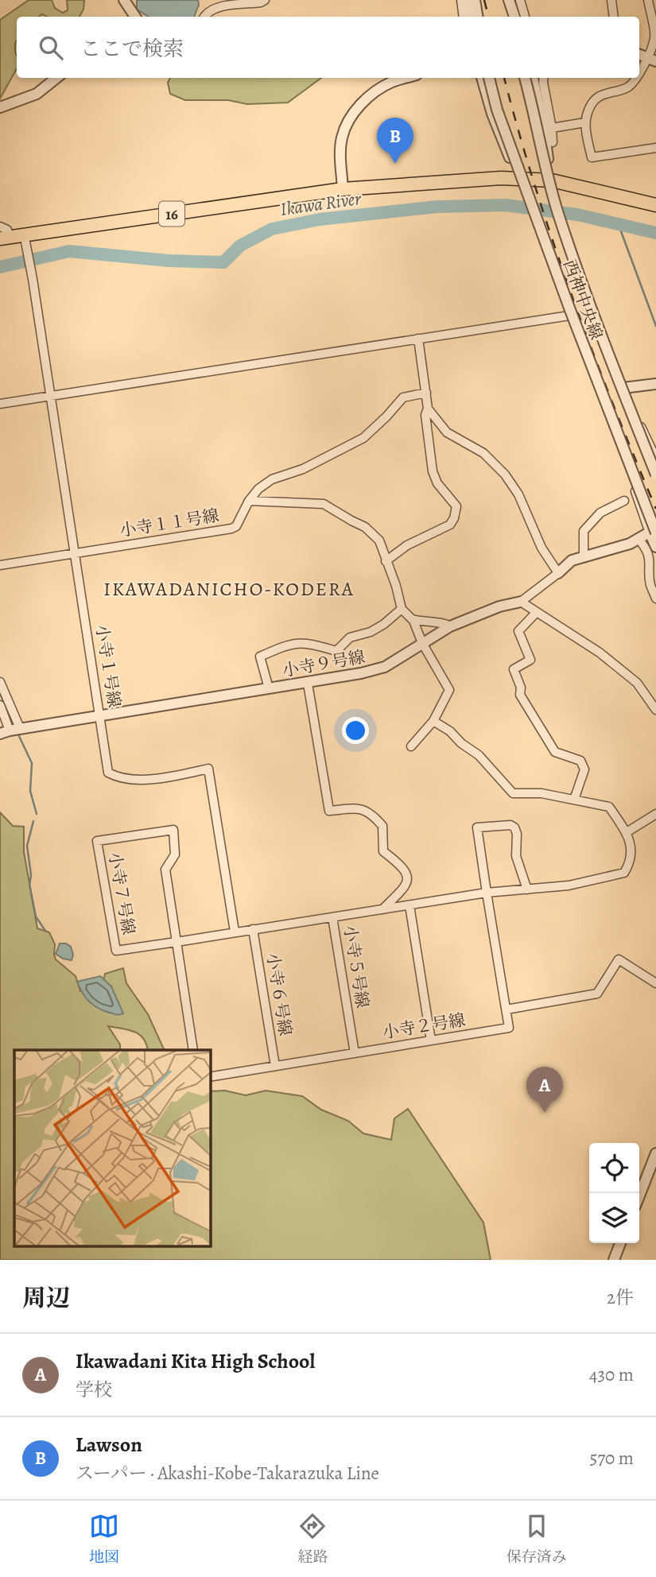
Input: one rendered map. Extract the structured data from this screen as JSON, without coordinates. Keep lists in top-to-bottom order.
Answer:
{
  "streets": {
    "main road": ["16"],
    "street": [
      "西神中央線",
      "小寺１１号線",
      "小寺９号線",
      "小寺１号線",
      "小寺７号線",
      "小寺５号線",
      "小寺６号線",
      "小寺２号線"
    ]
  },
  "crossings": [
    ["16", "西神中央線"],
    ["16", "小寺１号線"],
    ["西神中央線", "小寺９号線"],
    ["小寺１１号線", "小寺１号線"],
    ["小寺９号線", "小寺１号線"],
    ["小寺５号線", "小寺２号線"],
    ["小寺６号線", "小寺２号線"]
  ],
  "districts": ["IKAWADANICHO-KODERA"],
  "water": ["Ikawa River"],
  "page": {
    "search": "ここで検索",
    "pins": ["B", "A"],
    "heading": ["周辺", "2件"],
    "list": [
      {
        "mark": "A",
        "name": "Ikawadani Kita High School",
        "note": "学校",
        "value": "430 m"
      },
      {
        "mark": "B",
        "name": "Lawson",
        "note": "スーパー · Akashi-Kobe-Takarazuka Line",
        "value": "570 m"
      }
    ],
    "nav": ["地図", "経路", "保存済み"]
  }
}
